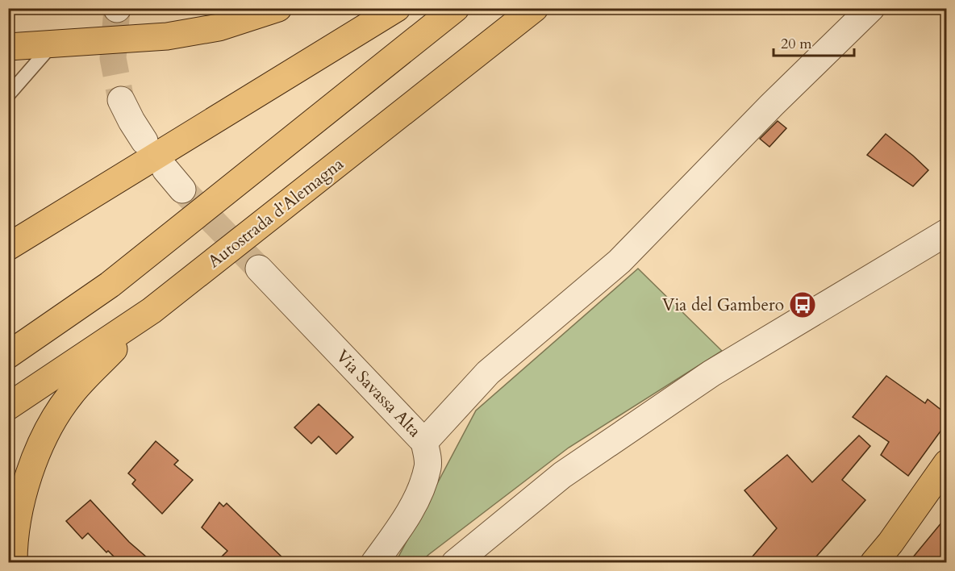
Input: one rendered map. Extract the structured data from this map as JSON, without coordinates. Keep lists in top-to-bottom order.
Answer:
{
  "streets": {
    "main road": ["Autostrada d'Alemagna"],
    "street": ["Via Savassa Alta"]
  },
  "places": {
    "bus stop": ["Via del Gambero"]
  },
  "scale_bar": "20 m"
}
